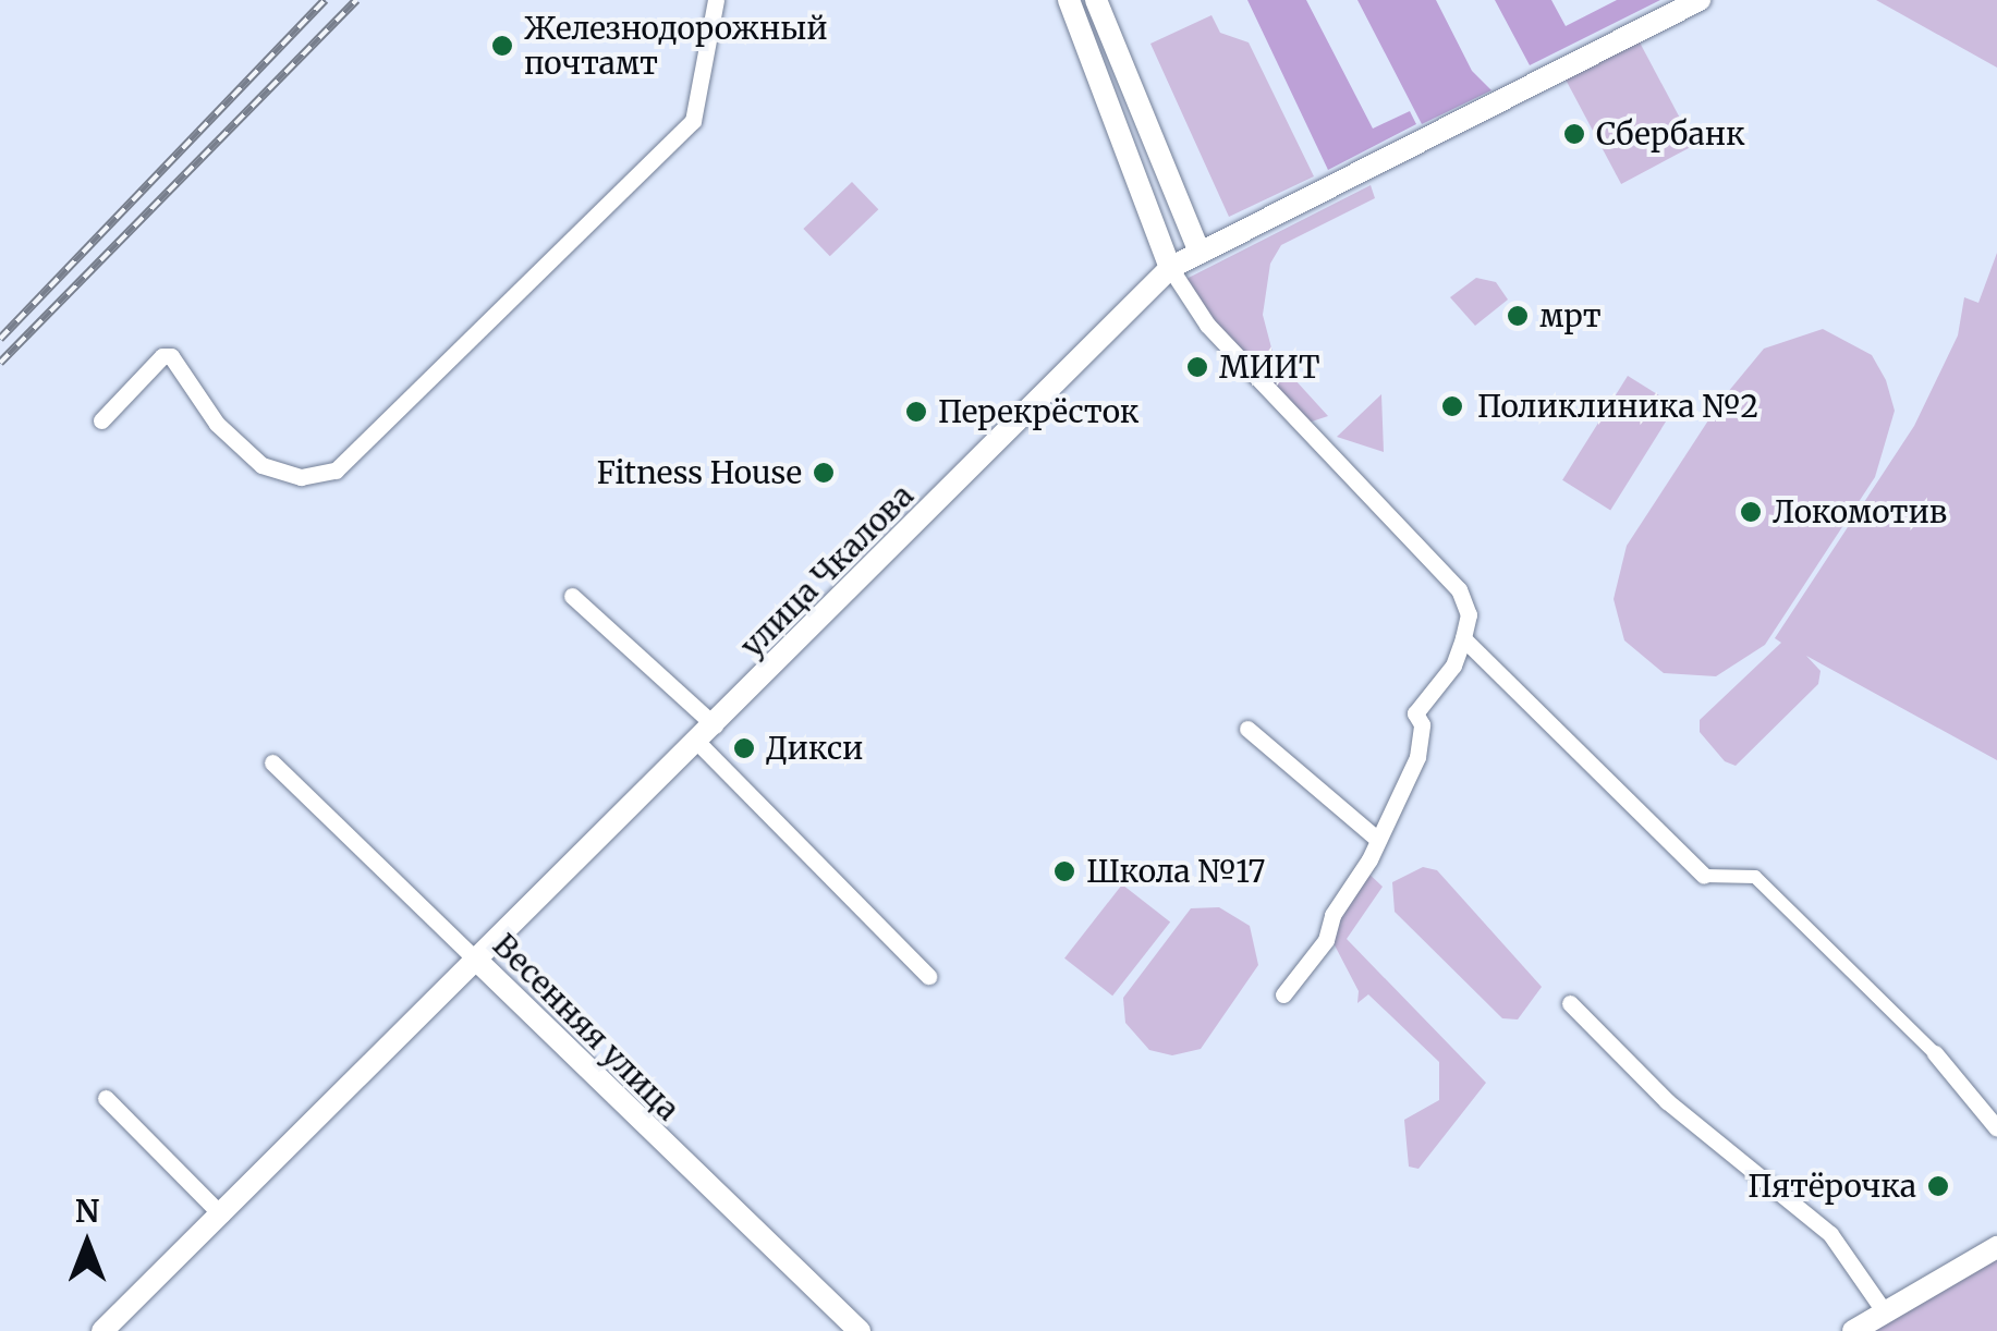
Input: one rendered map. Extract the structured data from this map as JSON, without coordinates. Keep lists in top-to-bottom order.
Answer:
{
  "streets": {
    "street": ["улица Чкалова", "Весенняя улица"]
  },
  "crossings": [
    ["улица Чкалова", "Весенняя улица"]
  ],
  "places": [
    "Железнодорожный почтамт",
    "Сбербанк",
    "мрт",
    "МИИТ",
    "Поликлиника №2",
    "Перекрёсток",
    "Fitness House",
    "Локомотив",
    "Дикси",
    "Школа №17",
    "Пятёрочка"
  ],
  "north": "top"
}
